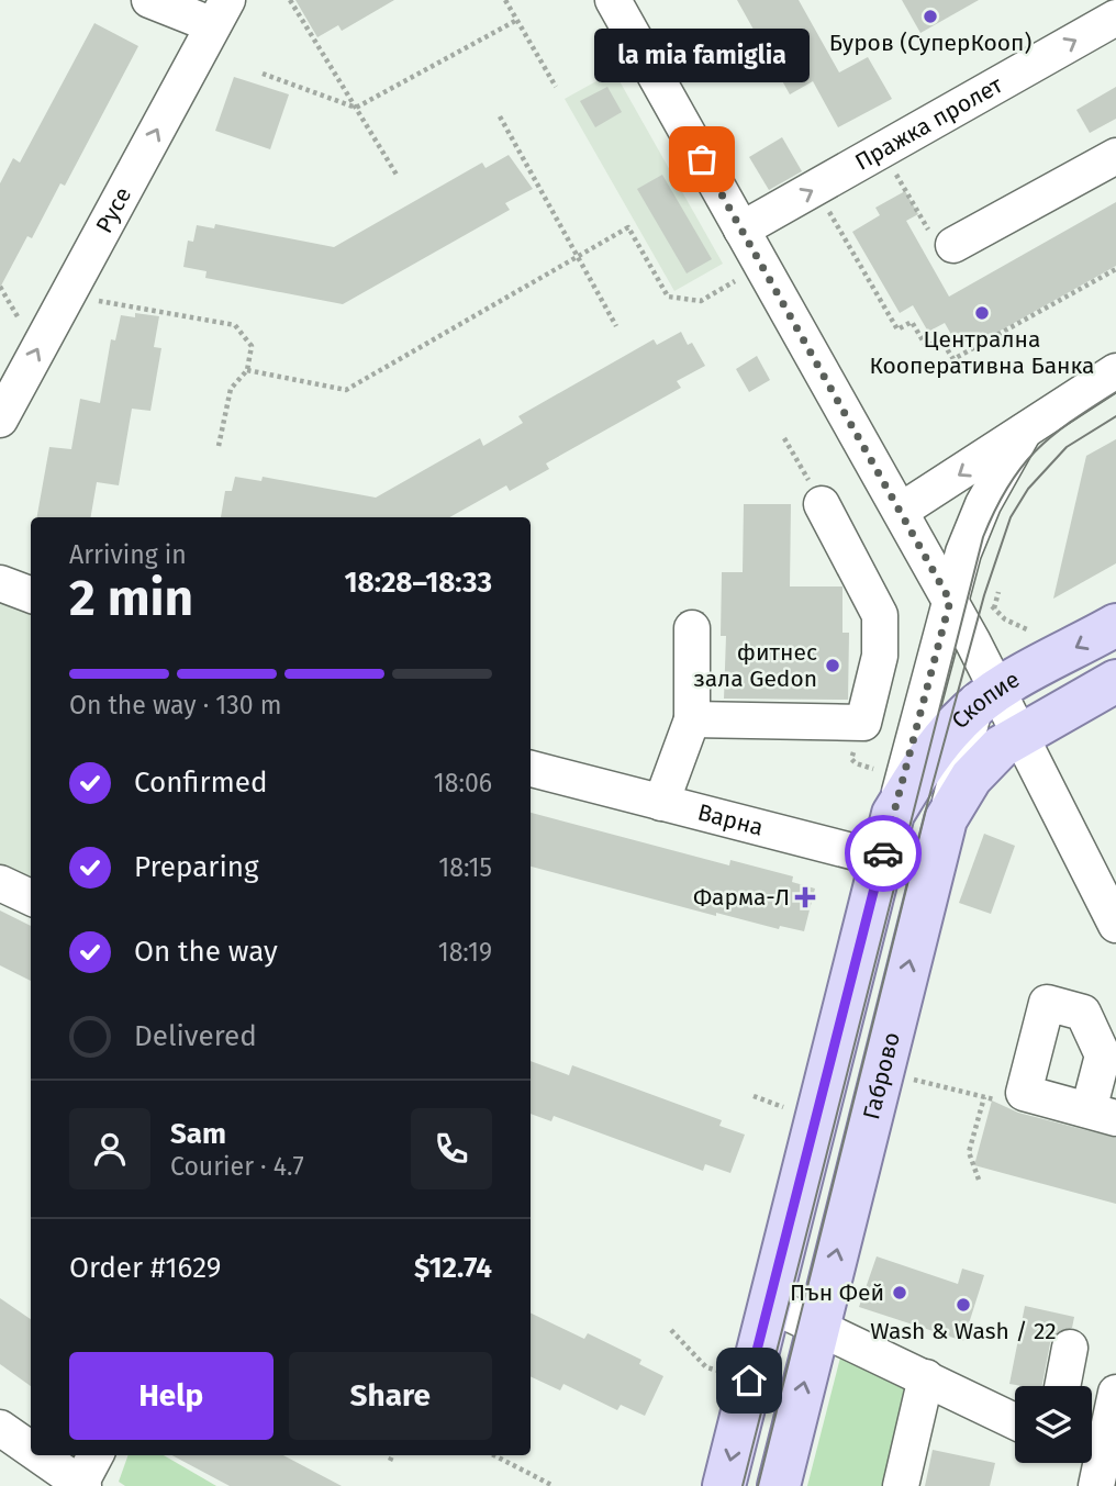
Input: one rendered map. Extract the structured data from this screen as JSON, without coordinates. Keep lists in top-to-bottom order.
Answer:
{
  "streets": {
    "main road": ["Скопие", "Габрово"],
    "street": ["Пражка пролет", "Русе", "Варна"]
  },
  "crossings": [
    ["Скопие", "Габрово"],
    ["Варна", "Габрово"]
  ],
  "one_way": ["Русе"],
  "places": {
    "other": [
      "Буров (СуперКооп)",
      "la mia famiglia",
      "Централна Кооперативна Банка",
      "фитнес зала Gedon",
      "Пън Фей",
      "Wash & Wash / 22"
    ],
    "health": ["Фарма-Л"]
  },
  "page": {
    "bubble": "la mia famiglia",
    "heading": ["2 min", "Arriving in", "18:28–18:33"],
    "panel": [
      "Sam",
      "Courier · 4.7",
      "Order #1629",
      "$12.74"
    ],
    "bar": "On the way · 130 m",
    "list": [
      ["Confirmed", "18:06"],
      ["Preparing", "18:15"],
      ["On the way", "18:19"],
      "Delivered"
    ],
    "buttons": ["Help", "Share"]
  }
}
